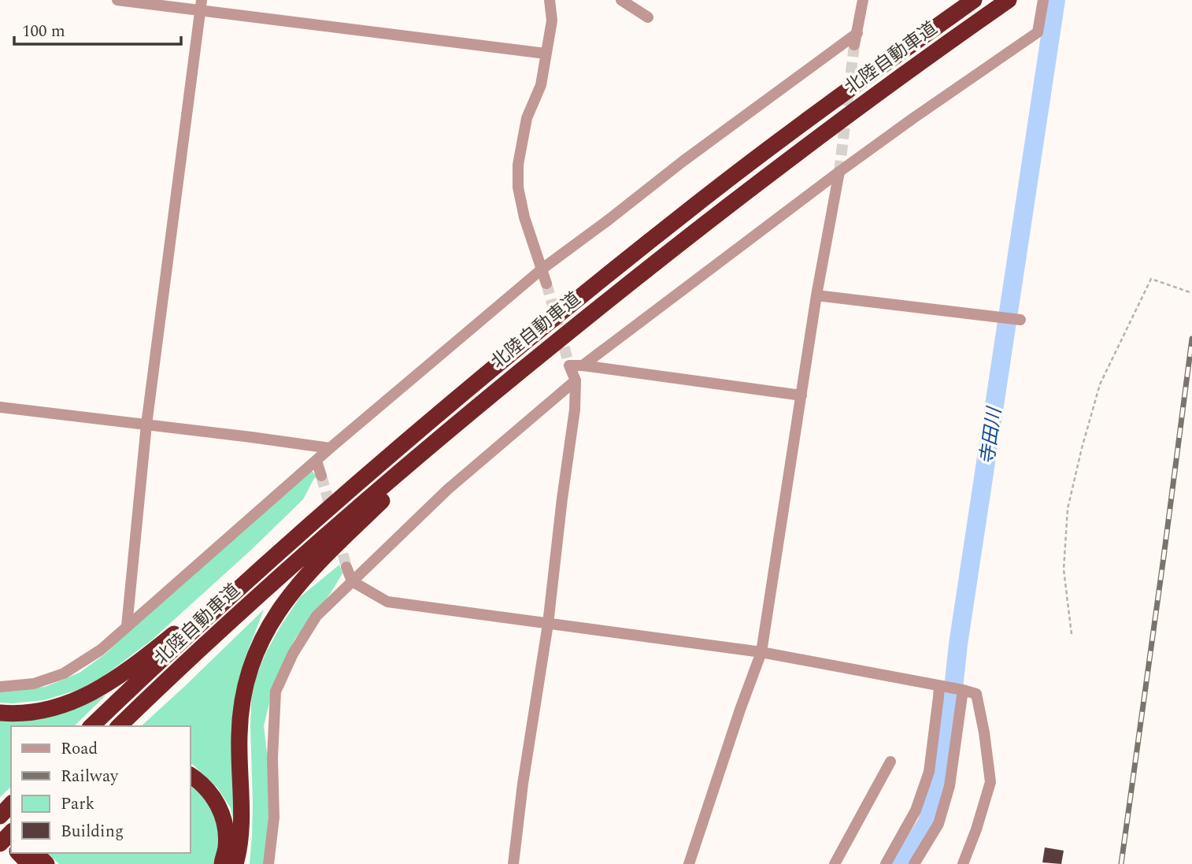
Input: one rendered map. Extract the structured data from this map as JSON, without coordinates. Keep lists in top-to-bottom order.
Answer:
{
  "streets": {
    "highway": ["北陸自動車道"]
  },
  "water": ["寺田川"],
  "legend": [
    "Road",
    "Railway",
    "Park",
    "Building"
  ],
  "scale_bar": "100 m"
}
